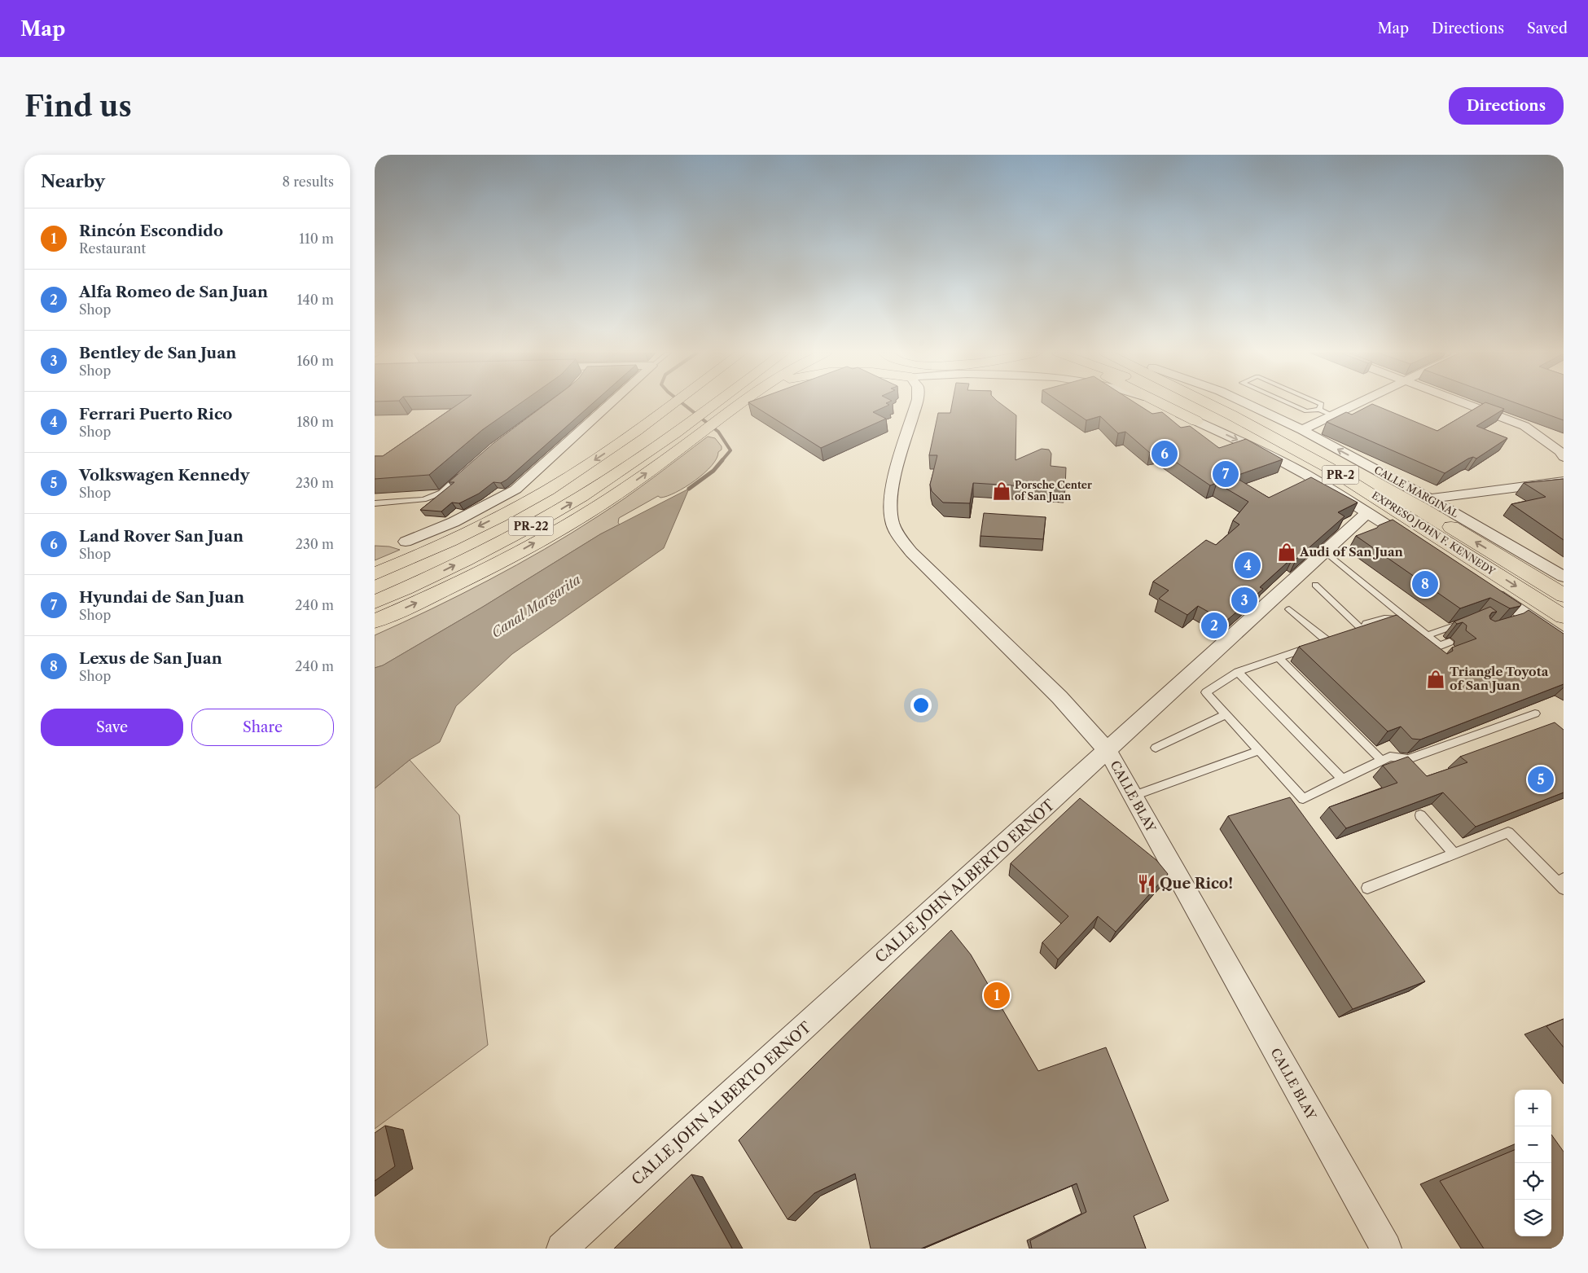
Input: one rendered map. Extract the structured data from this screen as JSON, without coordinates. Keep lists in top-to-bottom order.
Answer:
{
  "streets": {
    "highway": ["PR-2", "PR-22", "EXPRESO JOHN F. KENNEDY"],
    "street": ["CALLE MARGINAL", "CALLE BLAY", "CALLE JOHN ALBERTO ERNOT"]
  },
  "crossings": [
    ["CALLE BLAY", "CALLE JOHN ALBERTO ERNOT"]
  ],
  "water": ["Canal Margarita"],
  "places": {
    "shop": ["Porsche Center of San Juan", "Audi of San Juan", "Triangle Toyota of San Juan"],
    "restaurant": ["Que Rico!"]
  },
  "page": {
    "header": "Map",
    "nav": ["Map", "Directions", "Saved"],
    "buttons": [
      "Directions",
      ["Save", "Share"]
    ],
    "title": "Find us",
    "heading": ["Nearby", "8 results"],
    "list": [
      {
        "mark": "1",
        "name": "Rincón Escondido",
        "note": "Restaurant",
        "value": "110 m"
      },
      {
        "mark": "2",
        "name": "Alfa Romeo de San Juan",
        "note": "Shop",
        "value": "140 m"
      },
      {
        "mark": "3",
        "name": "Bentley de San Juan",
        "note": "Shop",
        "value": "160 m"
      },
      {
        "mark": "4",
        "name": "Ferrari Puerto Rico",
        "note": "Shop",
        "value": "180 m"
      },
      {
        "mark": "5",
        "name": "Volkswagen Kennedy",
        "note": "Shop",
        "value": "230 m"
      },
      {
        "mark": "6",
        "name": "Land Rover San Juan",
        "note": "Shop",
        "value": "230 m"
      },
      {
        "mark": "7",
        "name": "Hyundai de San Juan",
        "note": "Shop",
        "value": "240 m"
      },
      {
        "mark": "8",
        "name": "Lexus de San Juan",
        "note": "Shop",
        "value": "240 m"
      }
    ],
    "pins": [
      "6",
      "7",
      "4",
      "8",
      "3",
      "2",
      "5",
      "1"
    ],
    "map_buttons": ["+", "−"]
  }
}
